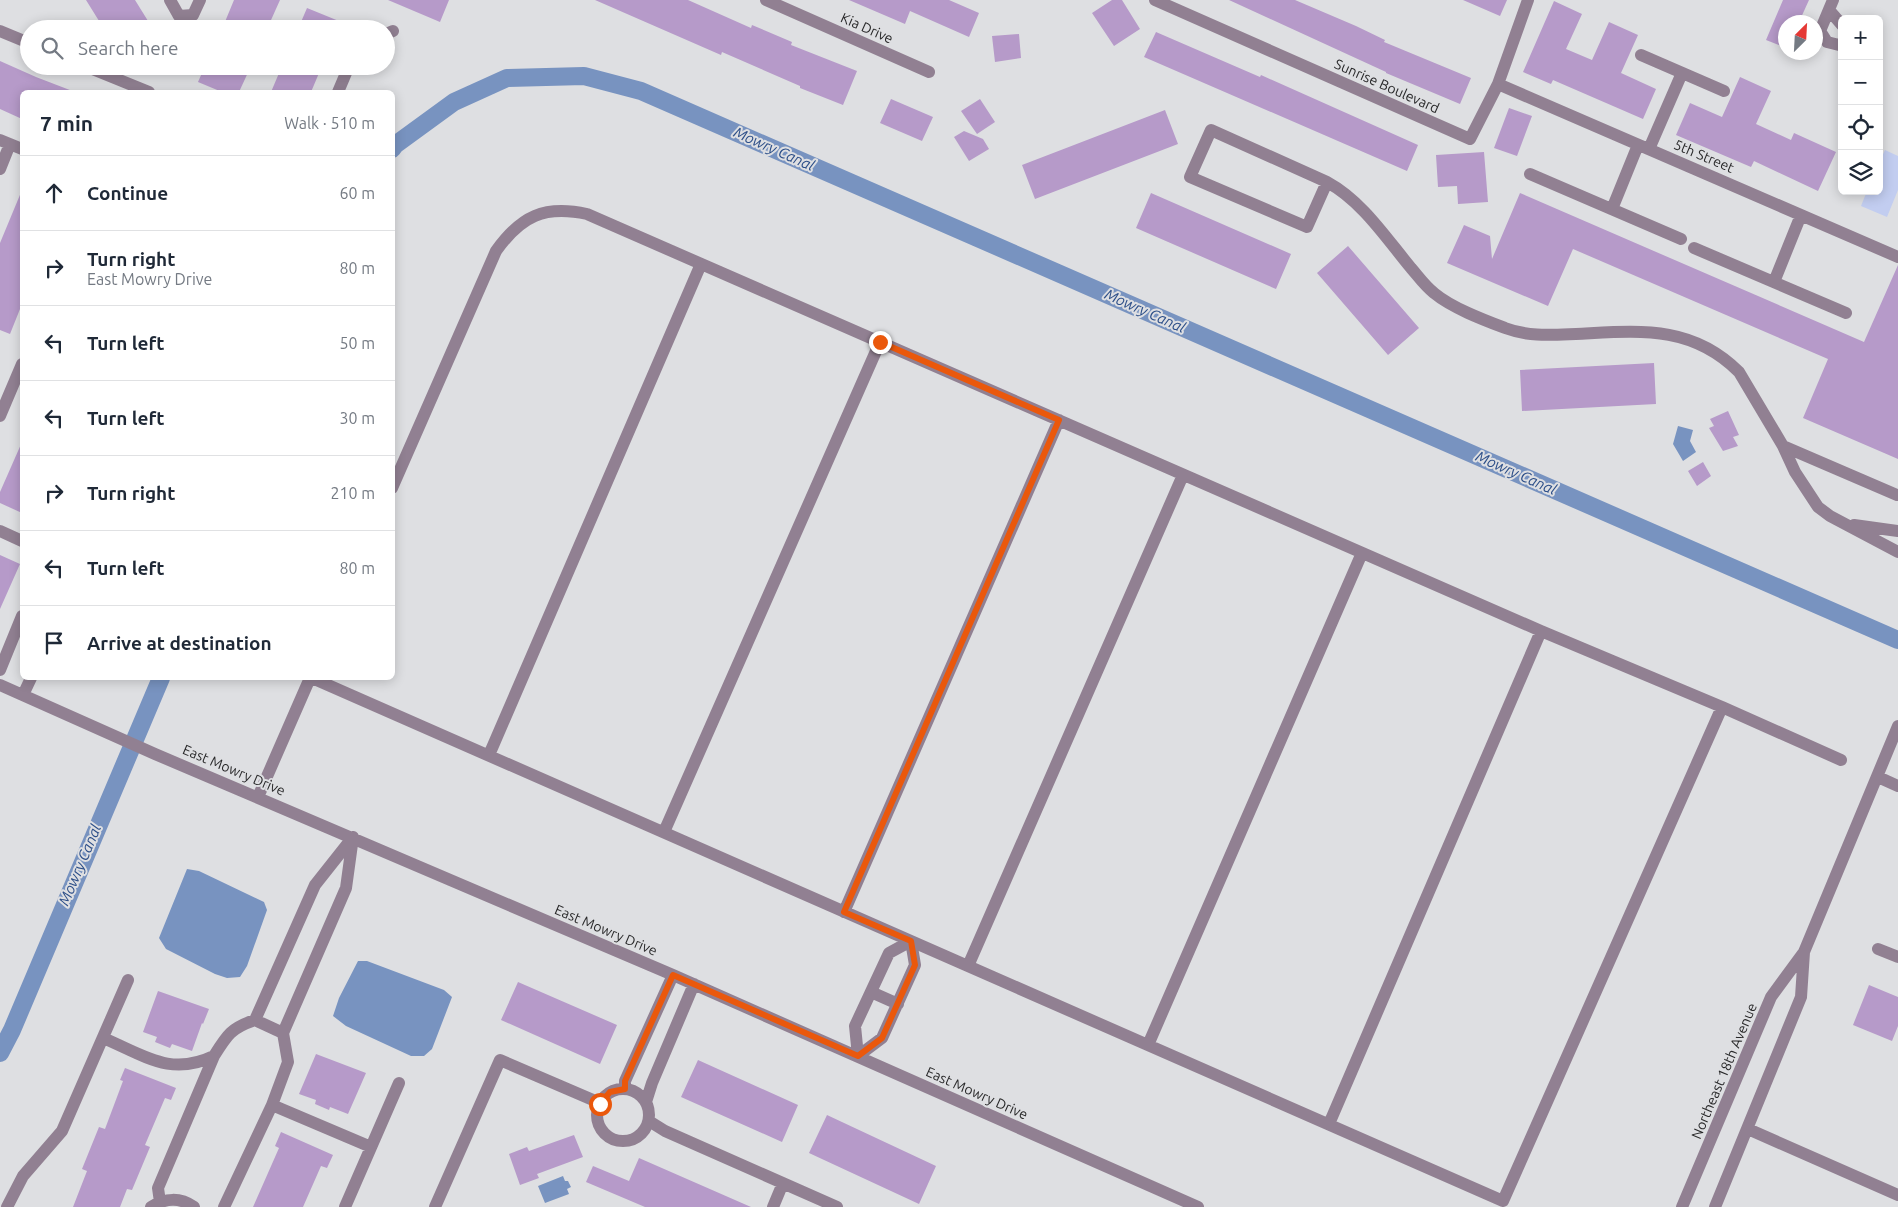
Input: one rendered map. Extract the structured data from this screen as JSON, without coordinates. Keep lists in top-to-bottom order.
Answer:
{
  "streets": {
    "street": [
      "Kia Drive",
      "Sunrise Boulevard",
      "5th Street",
      "East Mowry Drive",
      "Northeast 18th Avenue"
    ]
  },
  "crossings": [
    ["Sunrise Boulevard", "5th Street"]
  ],
  "water": ["Mowry Canal"],
  "north": "top right",
  "page": {
    "map_buttons": ["+", "−"],
    "search": "Search here",
    "heading": ["7 min", "Walk · 510 m"],
    "list": [
      ["Continue", "60 m"],
      ["Turn right", "East Mowry Drive", "80 m"],
      ["Turn left", "50 m"],
      ["Turn left", "30 m"],
      ["Turn right", "210 m"],
      ["Turn left", "80 m"],
      "Arrive at destination"
    ]
  }
}
